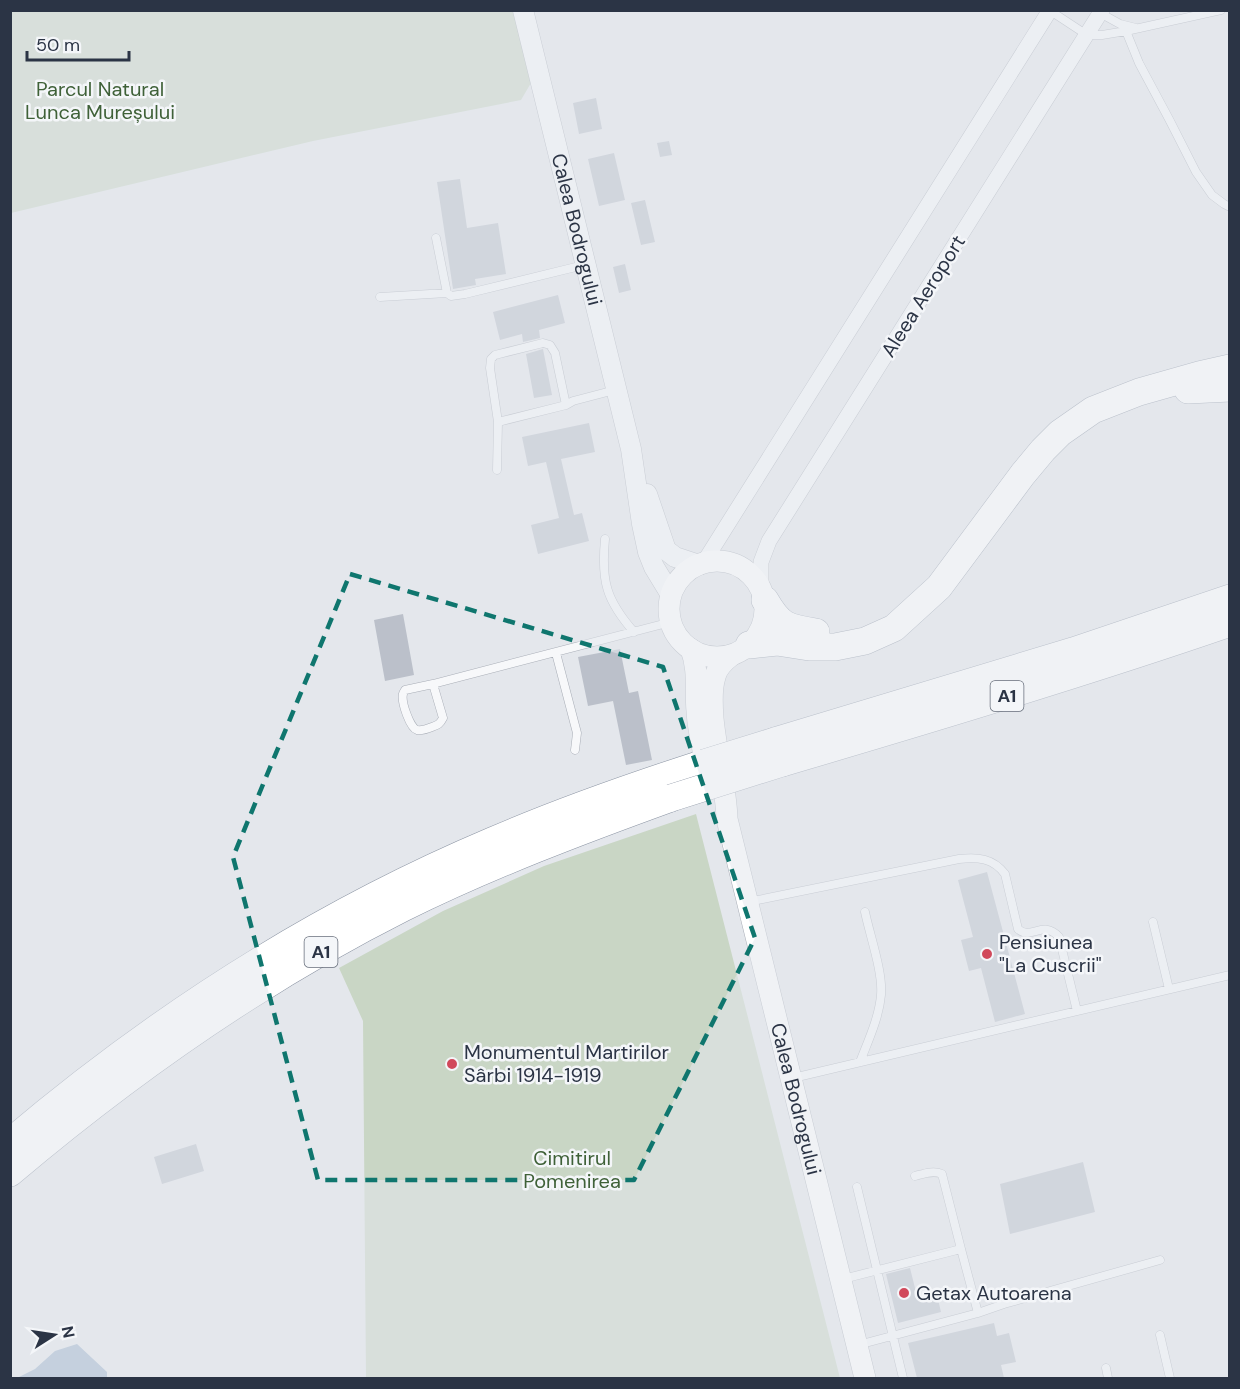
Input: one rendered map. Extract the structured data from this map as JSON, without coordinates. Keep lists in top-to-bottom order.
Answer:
{
  "streets": {
    "highway": ["A1"],
    "main road": ["Calea Bodrogului"],
    "street": ["Aleea Aeroport"]
  },
  "crossings": [
    ["Calea Bodrogului", "Aleea Aeroport"]
  ],
  "parks": ["Parcul Natural Lunca Mureșului", "Cimitirul Pomenirea"],
  "places": ["Pensiunea \"La Cuscrii\"", "Monumentul Martirilor Sârbi 1914-1919", "Getax Autoarena"],
  "scale_bar": "50 m",
  "north": "right"
}
